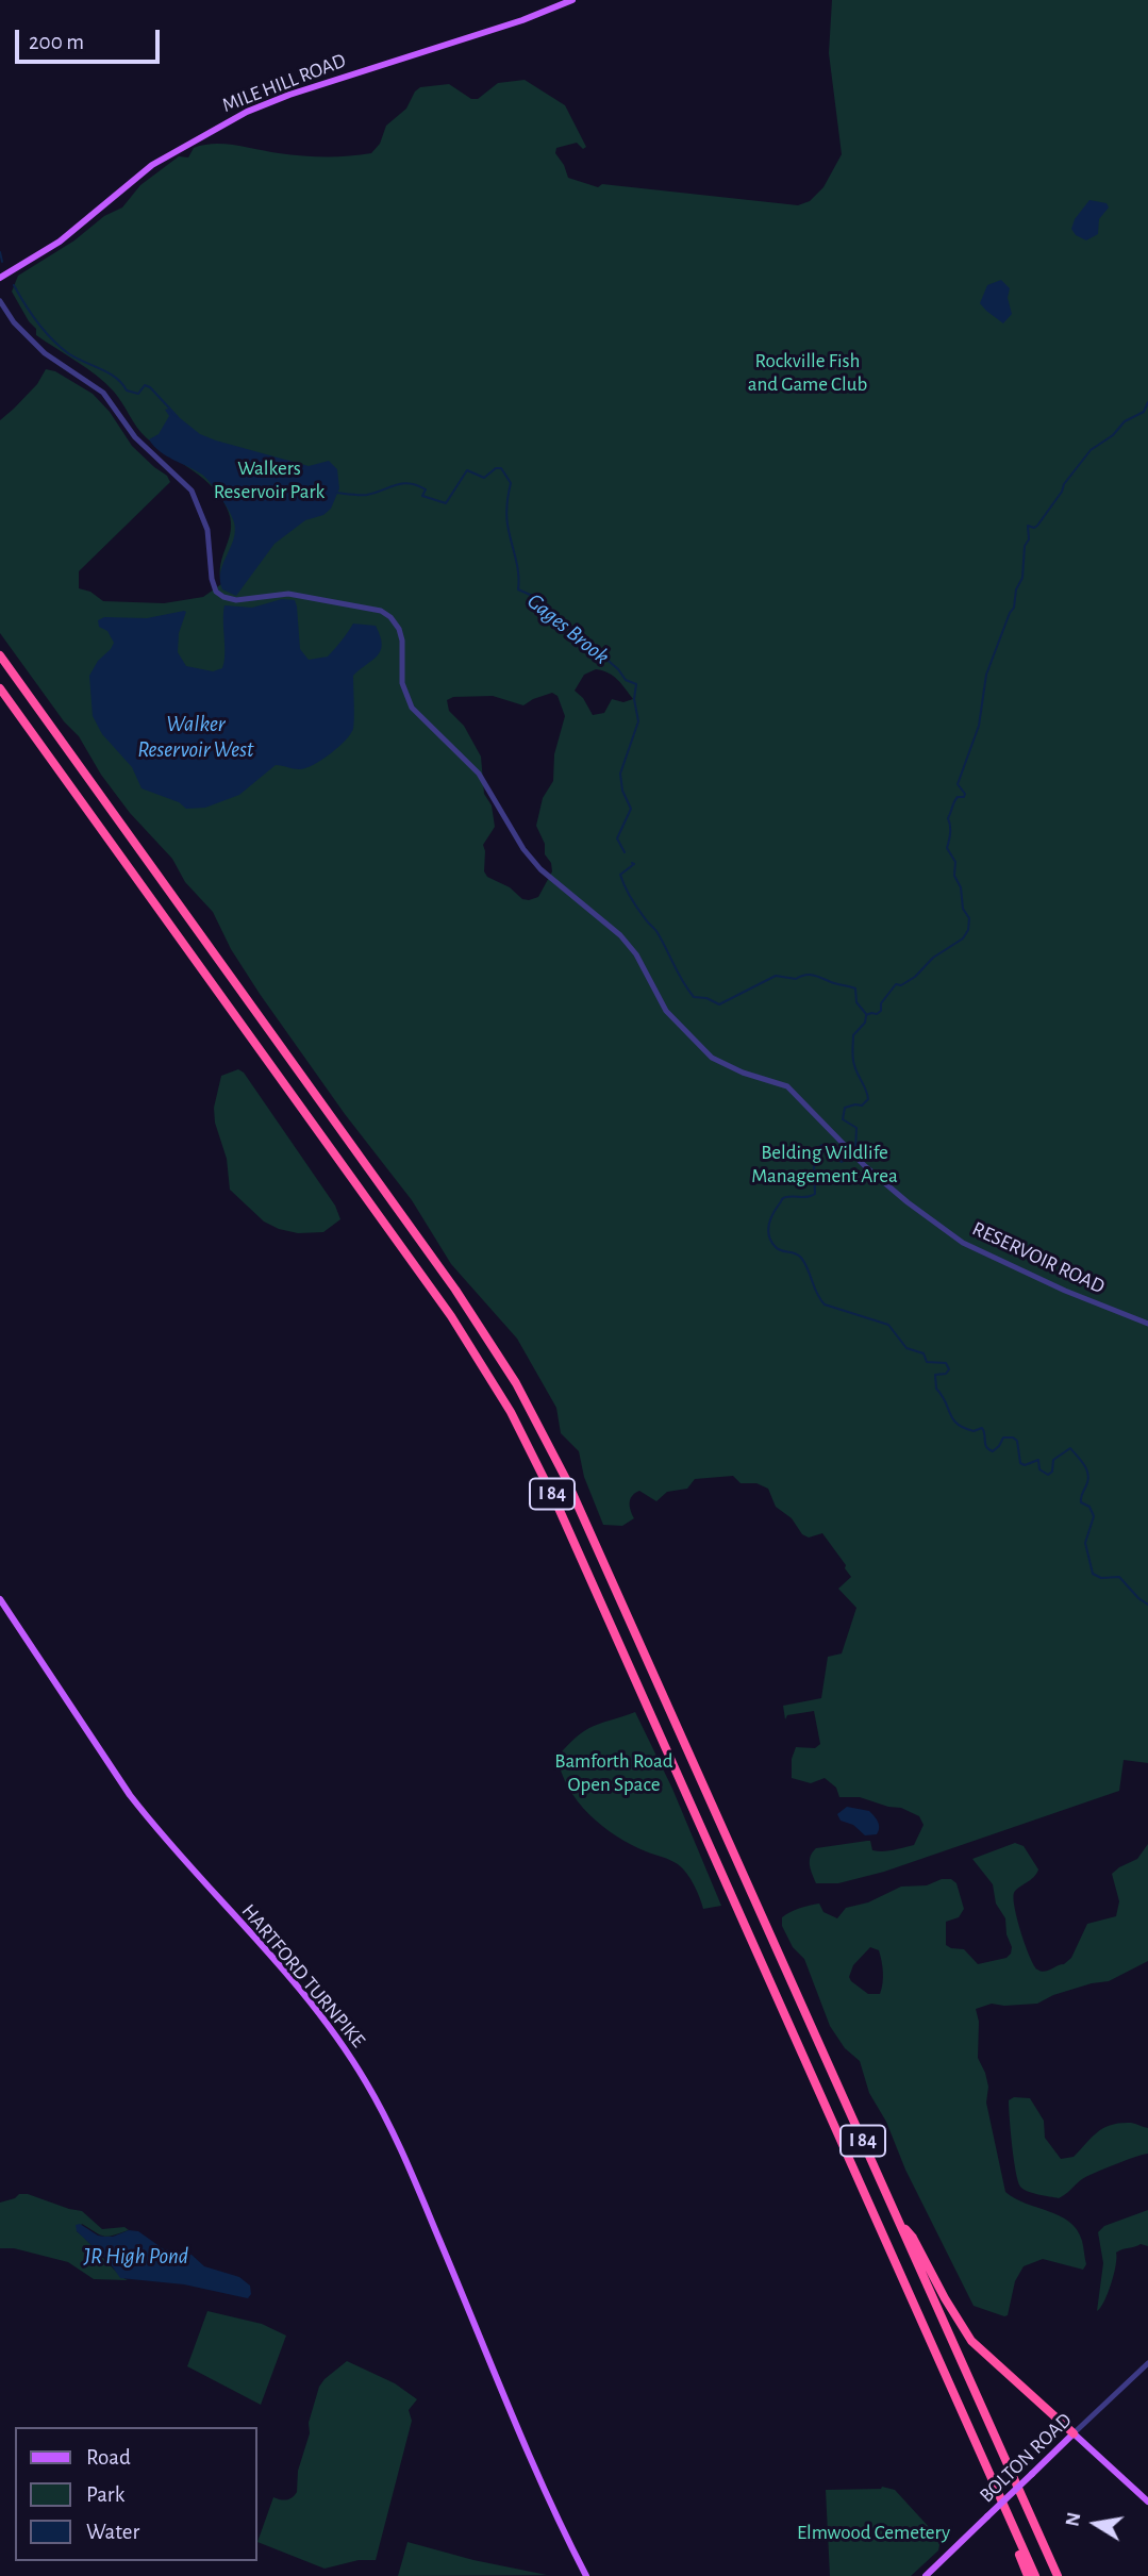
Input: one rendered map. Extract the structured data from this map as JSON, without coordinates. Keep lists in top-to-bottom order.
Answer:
{
  "streets": {
    "highway": ["I 84"],
    "main road": ["MILE HILL ROAD", "HARTFORD TURNPIKE", "BOLTON ROAD"],
    "street": ["RESERVOIR ROAD"]
  },
  "water": ["Gages Brook", "Walker Reservoir West", "JR High Pond"],
  "parks": [
    "Rockville Fish and Game Club",
    "Walkers Reservoir Park",
    "Belding Wildlife Management Area",
    "Bamforth Road Open Space",
    "Elmwood Cemetery"
  ],
  "legend": ["Road", "Park", "Water"],
  "scale_bar": "200 m",
  "north": "left"
}
